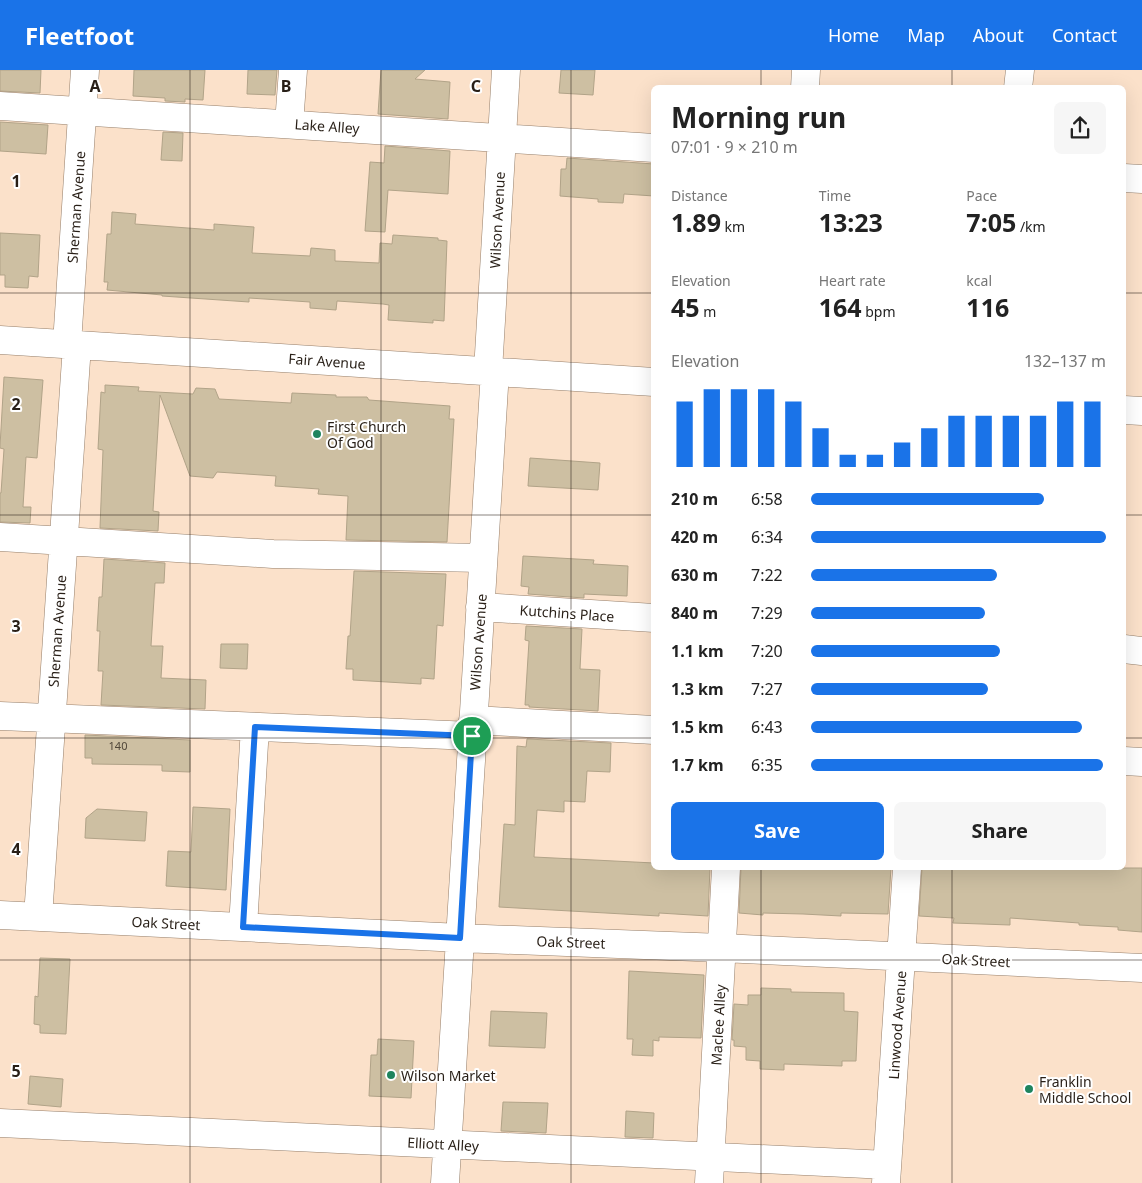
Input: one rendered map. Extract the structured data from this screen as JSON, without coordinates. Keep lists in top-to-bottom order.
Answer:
{
  "streets": {
    "street": [
      "Lake Alley",
      "Sherman Avenue",
      "Wilson Avenue",
      "Fair Avenue",
      "Kutchins Place",
      "Oak Street",
      "Maclee Alley",
      "Linwood Avenue",
      "Elliott Alley"
    ]
  },
  "crossings": [
    ["Lake Alley", "Sherman Avenue"],
    ["Lake Alley", "Wilson Avenue"],
    ["Sherman Avenue", "Fair Avenue"],
    ["Sherman Avenue", "Oak Street"],
    ["Wilson Avenue", "Fair Avenue"],
    ["Wilson Avenue", "Kutchins Place"],
    ["Wilson Avenue", "Oak Street"],
    ["Wilson Avenue", "Elliott Alley"],
    ["Oak Street", "Maclee Alley"],
    ["Oak Street", "Linwood Avenue"],
    ["Maclee Alley", "Elliott Alley"],
    ["Linwood Avenue", "Elliott Alley"]
  ],
  "places": ["First Church Of God", "Wilson Market", "Franklin Middle School"],
  "house_numbers": ["140"],
  "page": {
    "header": "Fleetfoot",
    "nav": [
      "Home",
      "Map",
      "About",
      "Contact"
    ],
    "heading": ["Morning run", "07:01 · 9 × 210 m"],
    "stats": [
      ["Distance", "1.89 km"],
      ["Time", "13:23"],
      ["Pace", "7:05 /km"],
      ["Elevation", "45 m"],
      ["Heart rate", "164 bpm"],
      ["kcal", "116"]
    ],
    "chart": ["Elevation", "132–137 m"],
    "list": [
      {
        "name": "210 m",
        "note": "6:58"
      },
      {
        "name": "420 m",
        "note": "6:34"
      },
      {
        "name": "630 m",
        "note": "7:22"
      },
      {
        "name": "840 m",
        "note": "7:29"
      },
      {
        "name": "1.1 km",
        "note": "7:20"
      },
      {
        "name": "1.3 km",
        "note": "7:27"
      },
      {
        "name": "1.5 km",
        "note": "6:43"
      },
      {
        "name": "1.7 km",
        "note": "6:35"
      }
    ],
    "buttons": ["Save", "Share"]
  },
  "grid": {
    "columns": ["A", "B", "C"],
    "rows": [
      "1",
      "2",
      "3",
      "4",
      "5"
    ]
  }
}
